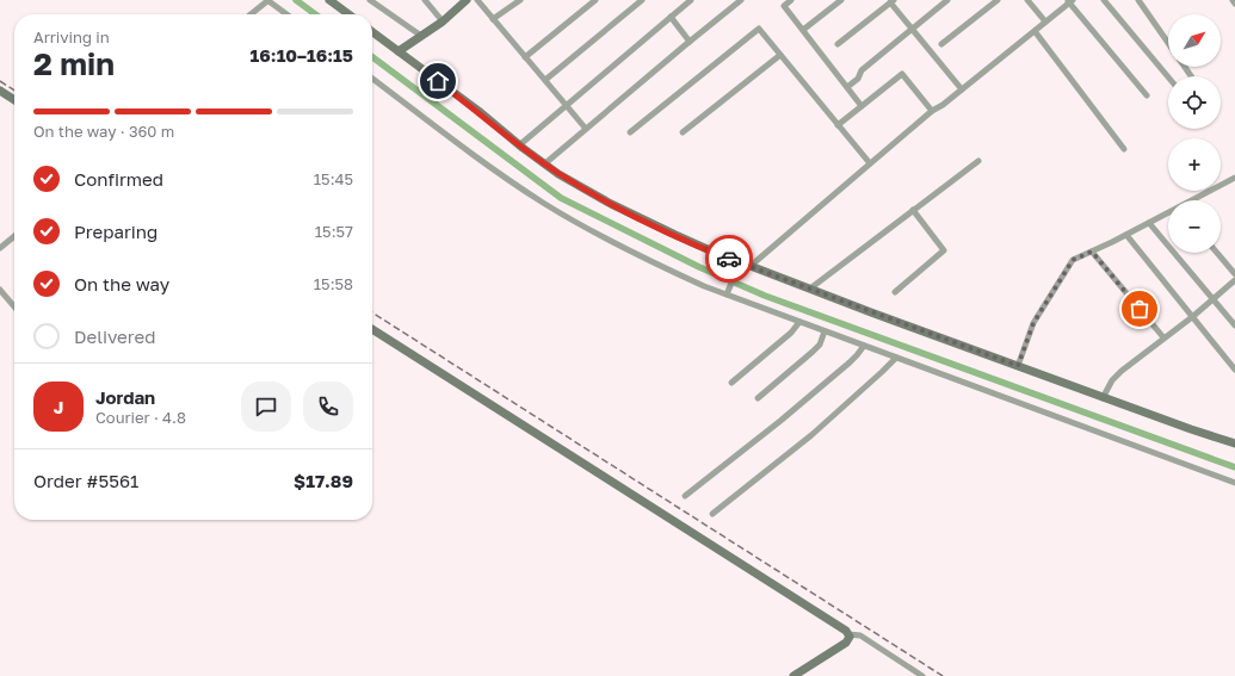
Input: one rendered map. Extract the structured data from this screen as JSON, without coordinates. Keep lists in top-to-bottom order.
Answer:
{
  "north": "top right",
  "page": {
    "map_buttons": ["+", "−"],
    "heading": ["2 min", "Arriving in", "16:10–16:15"],
    "panel": [
      "Jordan",
      "Courier · 4.8",
      "Order #5561",
      "$17.89"
    ],
    "bar": "On the way · 360 m",
    "list": [
      ["Confirmed", "15:45"],
      ["Preparing", "15:57"],
      ["On the way", "15:58"],
      "Delivered"
    ],
    "round": "J"
  }
}
